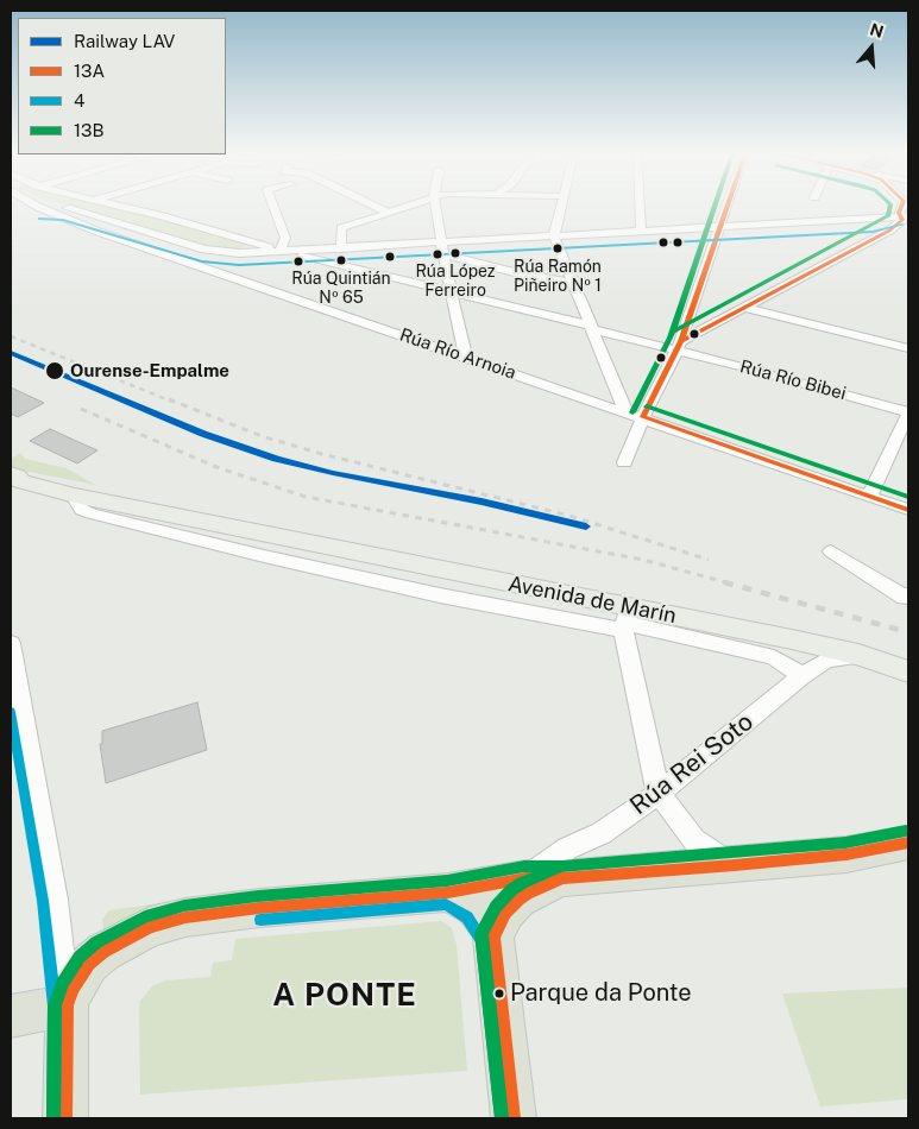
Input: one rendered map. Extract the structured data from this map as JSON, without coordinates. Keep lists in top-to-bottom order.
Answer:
{
  "streets": {
    "main road": ["Avenida de Marín"],
    "street": ["Rúa Río Arnoia", "Rúa Río Bibei", "Rúa Rei Soto"]
  },
  "crossings": [
    ["Avenida de Marín", "Rúa Rei Soto"]
  ],
  "districts": ["A PONTE"],
  "places": [
    "Rúa Ramón Piñeiro Nº 1",
    "Rúa López Ferreiro",
    "Rúa Quintián Nº 65",
    "Ourense-Empalme",
    "Parque da Ponte"
  ],
  "lines": [
    "transit line 13A",
    "transit line 13B",
    "transit line 4",
    "rail line LAV"
  ],
  "legend": [
    "Railway LAV",
    "13A",
    "4",
    "13B"
  ],
  "north": "top"
}
